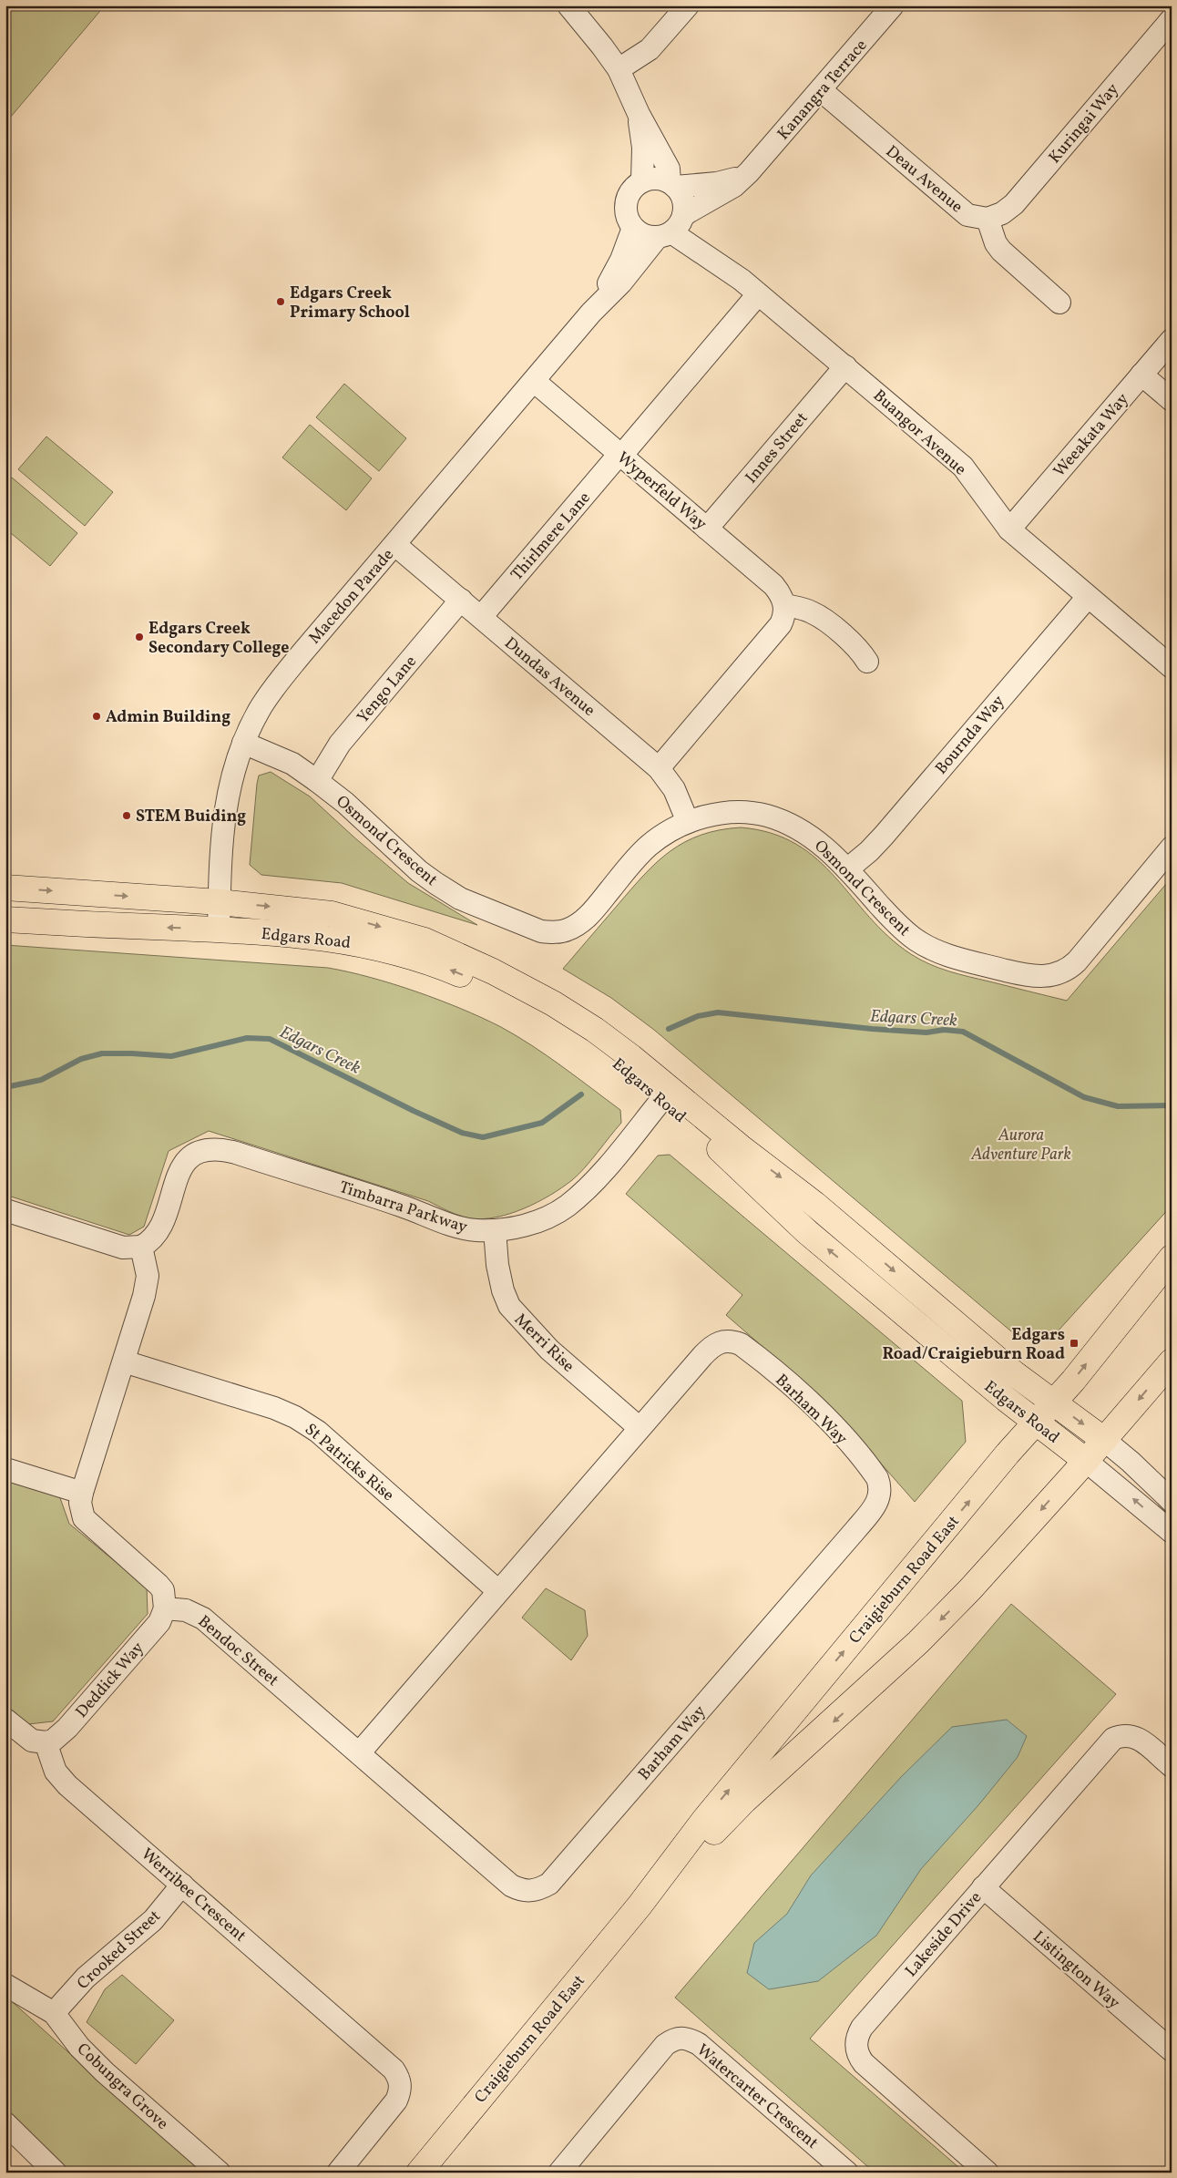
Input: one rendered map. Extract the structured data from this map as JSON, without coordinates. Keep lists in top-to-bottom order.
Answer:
{
  "streets": {
    "main road": ["Edgars Road", "Craigieburn Road East"],
    "street": [
      "Kanangra Terrace",
      "Kuringai Way",
      "Deau Avenue",
      "Buangor Avenue",
      "Weeakata Way",
      "Innes Street",
      "Wyperfeld Way",
      "Thirlmere Lane",
      "Macedon Parade",
      "Dundas Avenue",
      "Yengo Lane",
      "Bournda Way",
      "Osmond Crescent",
      "Timbarra Parkway",
      "Merri Rise",
      "Barham Way",
      "St Patricks Rise",
      "Bendoc Street",
      "Deddick Way",
      "Werribee Crescent",
      "Lakeside Drive",
      "Crooked Street",
      "Listington Way",
      "Cobungra Grove",
      "Watercarter Crescent"
    ]
  },
  "crossings": [
    ["Kanangra Terrace", "Deau Avenue"],
    ["Kanangra Terrace", "Buangor Avenue"],
    ["Kanangra Terrace", "Macedon Parade"],
    ["Kuringai Way", "Deau Avenue"],
    ["Buangor Avenue", "Weeakata Way"],
    ["Buangor Avenue", "Innes Street"],
    ["Buangor Avenue", "Thirlmere Lane"],
    ["Buangor Avenue", "Macedon Parade"],
    ["Buangor Avenue", "Bournda Way"],
    ["Innes Street", "Wyperfeld Way"],
    ["Wyperfeld Way", "Thirlmere Lane"],
    ["Wyperfeld Way", "Macedon Parade"],
    ["Thirlmere Lane", "Dundas Avenue"],
    ["Macedon Parade", "Dundas Avenue"],
    ["Macedon Parade", "Osmond Crescent"],
    ["Macedon Parade", "Edgars Road"],
    ["Dundas Avenue", "Yengo Lane"],
    ["Dundas Avenue", "Osmond Crescent"],
    ["Yengo Lane", "Osmond Crescent"],
    ["Bournda Way", "Osmond Crescent"],
    ["Edgars Road", "Timbarra Parkway"],
    ["Edgars Road", "Craigieburn Road East"],
    ["Timbarra Parkway", "Merri Rise"],
    ["Merri Rise", "Barham Way"],
    ["Barham Way", "St Patricks Rise"],
    ["Barham Way", "Bendoc Street"],
    ["Bendoc Street", "Deddick Way"],
    ["Deddick Way", "Werribee Crescent"],
    ["Werribee Crescent", "Crooked Street"],
    ["Lakeside Drive", "Listington Way"],
    ["Crooked Street", "Cobungra Grove"]
  ],
  "water": ["Edgars Creek"],
  "parks": ["Aurora Adventure Park"],
  "places": {
    "other": [
      "Edgars Creek Primary School",
      "Edgars Creek Secondary College",
      "Admin Building",
      "STEM Buiding"
    ],
    "transit": ["Edgars Road/Craigieburn Road"]
  }
}
